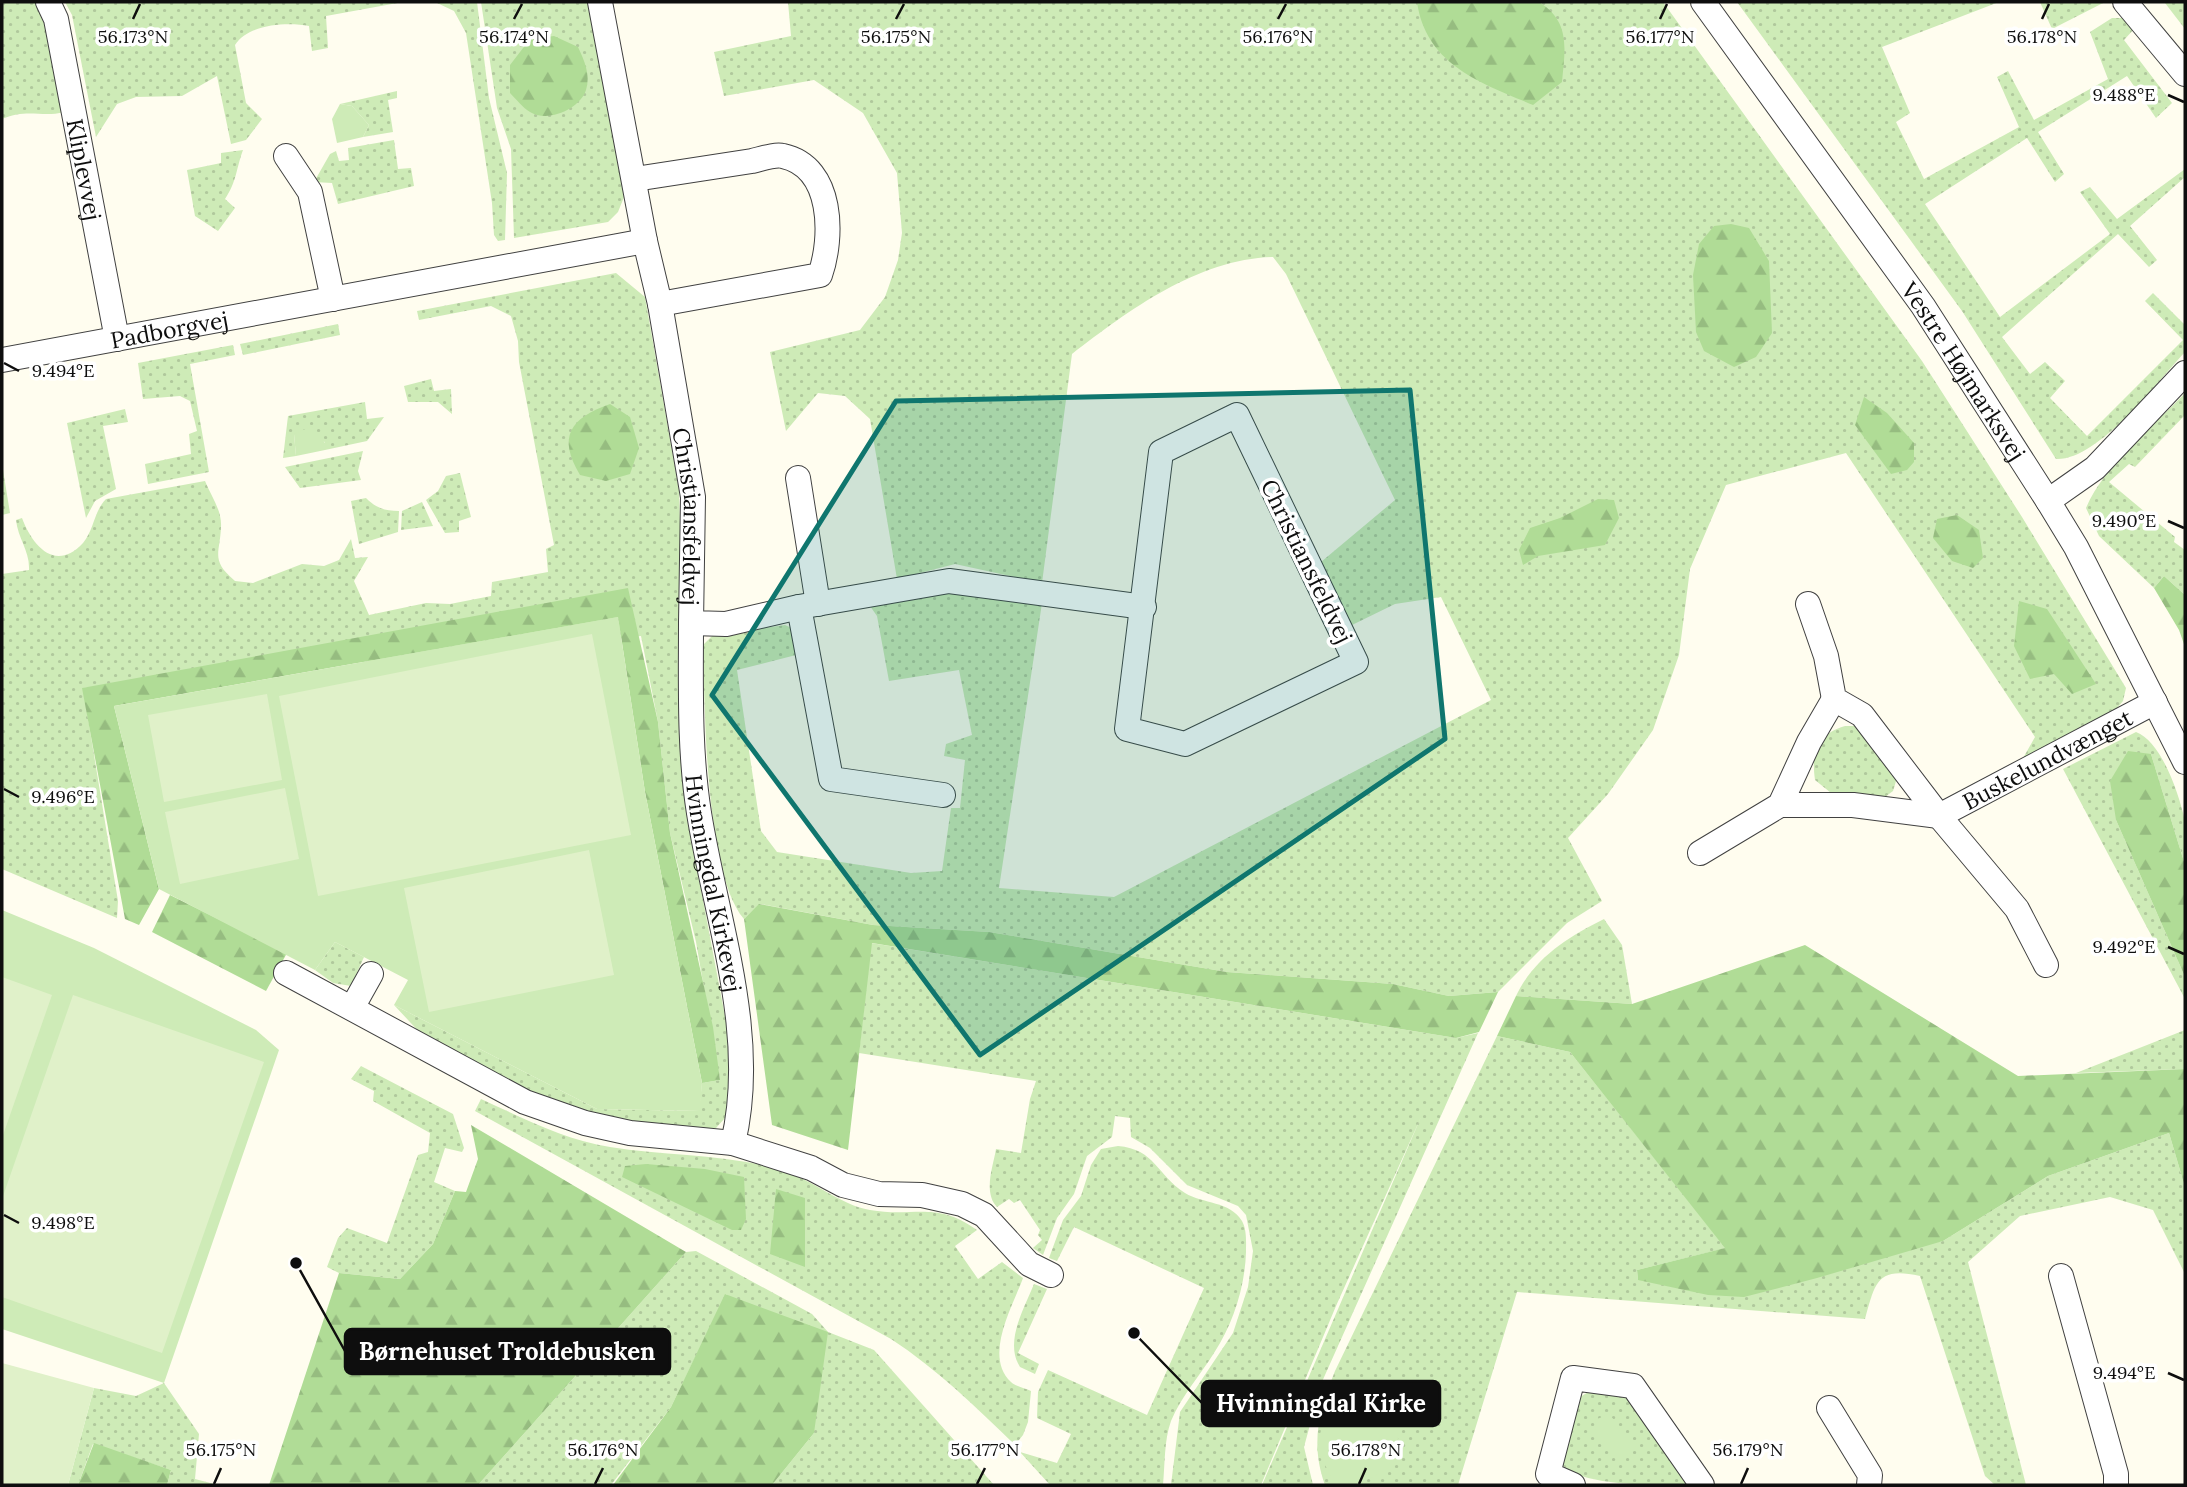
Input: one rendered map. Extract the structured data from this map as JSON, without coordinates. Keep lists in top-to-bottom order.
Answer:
{
  "streets": {
    "street": [
      "Kliplevvej",
      "Padborgvej",
      "Vestre Højmarksvej",
      "Christiansfeldvej",
      "Buskelundvænget",
      "Hvinningdal Kirkevej"
    ]
  },
  "crossings": [
    ["Kliplevvej", "Padborgvej"],
    ["Padborgvej", "Christiansfeldvej"],
    ["Vestre Højmarksvej", "Buskelundvænget"],
    ["Christiansfeldvej", "Hvinningdal Kirkevej"]
  ],
  "places": ["Børnehuset Troldebusken", "Hvinningdal Kirke"],
  "coordinates": [
    "56.173°N",
    "56.174°N",
    "56.175°N",
    "56.176°N",
    "56.177°N",
    "56.178°N",
    "9.488°E",
    "9.494°E",
    "9.490°E",
    "9.496°E",
    "9.492°E",
    "9.498°E",
    "56.179°N"
  ]
}
